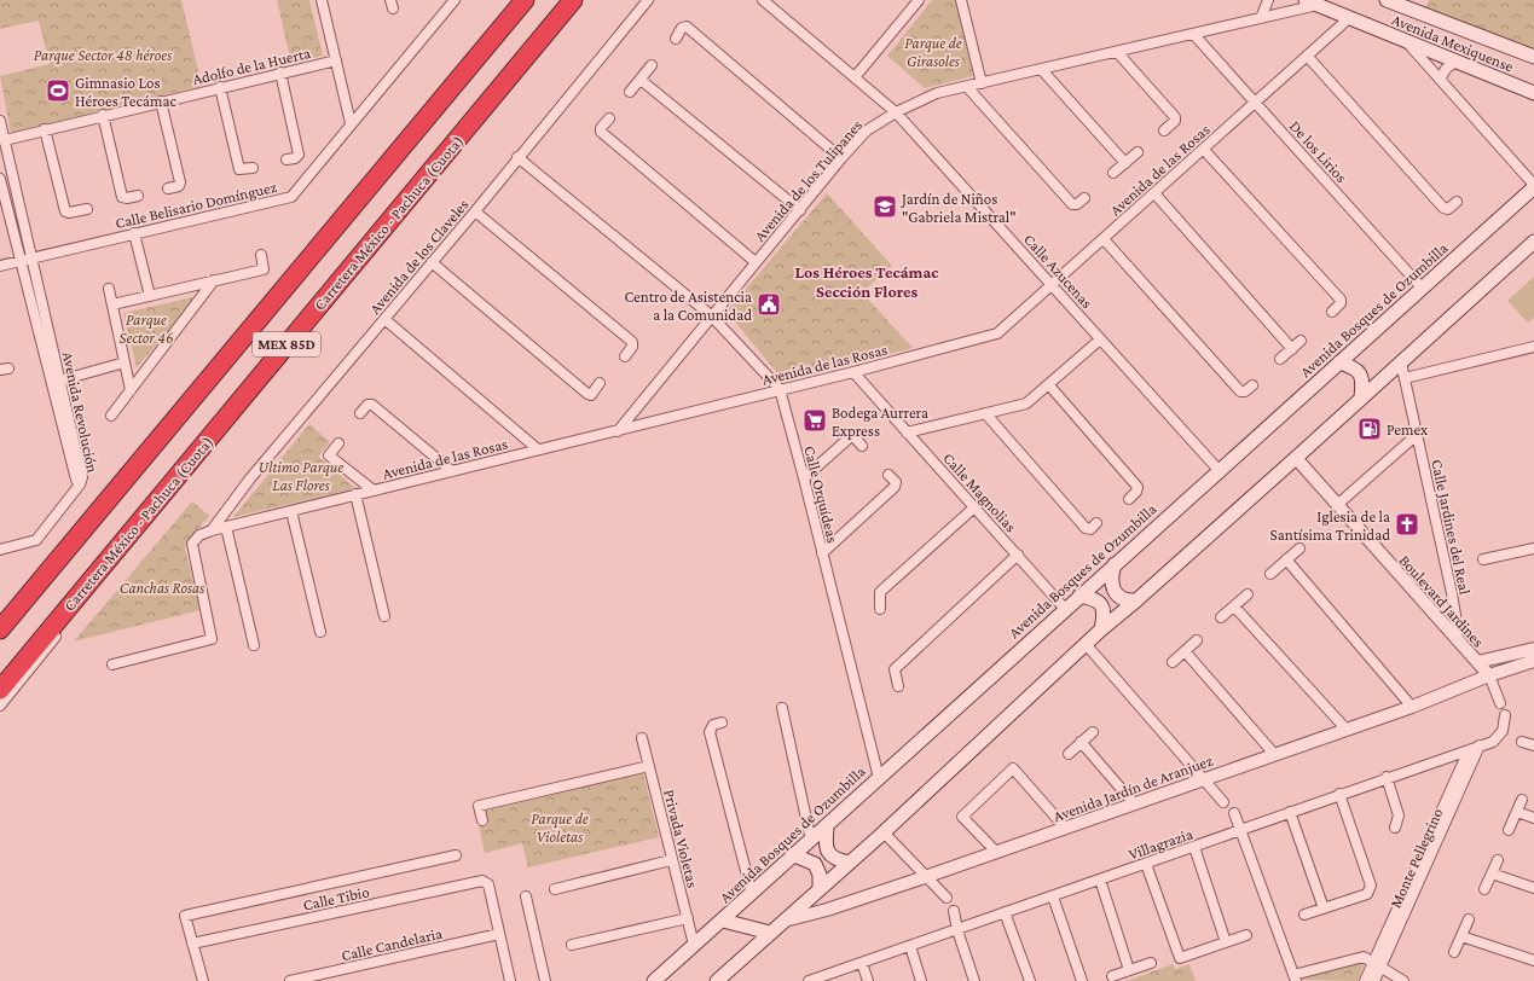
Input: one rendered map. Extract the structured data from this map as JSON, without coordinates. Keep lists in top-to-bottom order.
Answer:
{
  "streets": {
    "highway": ["Carretera México - Pachuca (Cuota)", "MEX 85D"],
    "main road": ["Avenida Mexiquense", "Avenida Bosques de Ozumbilla"],
    "street": [
      "Adolfo de la Huerta",
      "De los Lirios",
      "Avenida de las Rosas",
      "Avenida de los Tulipanes",
      "Calle Belisario Domínguez",
      "Avenida de los Claveles",
      "Calle Azucenas",
      "Avenida Revolución",
      "Calle Magnolias",
      "Calle Orquídeas",
      "Calle Jardines del Real",
      "Boulevard Jardines",
      "Avenida Jardín de Aranjuez",
      "Privada Violetas",
      "Villagrazia",
      "Monte Pellegrino",
      "Calle Tibio",
      "Calle Candelaria"
    ]
  },
  "crossings": [
    ["Avenida Mexiquense", "Avenida de las Rosas"],
    ["Avenida Mexiquense", "Avenida de los Tulipanes"],
    ["Adolfo de la Huerta", "Avenida Revolución"],
    ["De los Lirios", "Avenida de las Rosas"],
    ["De los Lirios", "Avenida de los Tulipanes"],
    ["De los Lirios", "Avenida Bosques de Ozumbilla"],
    ["Avenida de las Rosas", "Avenida de los Tulipanes"],
    ["Avenida de las Rosas", "Avenida de los Claveles"],
    ["Avenida de las Rosas", "Calle Azucenas"],
    ["Avenida de las Rosas", "Calle Magnolias"],
    ["Avenida de las Rosas", "Calle Orquídeas"],
    ["Avenida de los Tulipanes", "Calle Azucenas"],
    ["Avenida de los Tulipanes", "Calle Orquídeas"],
    ["Calle Belisario Domínguez", "Avenida Revolución"],
    ["Avenida de los Claveles", "Calle Orquídeas"],
    ["Calle Azucenas", "Avenida Bosques de Ozumbilla"],
    ["Avenida Bosques de Ozumbilla", "Calle Magnolias"],
    ["Avenida Bosques de Ozumbilla", "Calle Orquídeas"],
    ["Avenida Bosques de Ozumbilla", "Privada Violetas"],
    ["Calle Jardines del Real", "Boulevard Jardines"],
    ["Boulevard Jardines", "Avenida Jardín de Aranjuez"],
    ["Villagrazia", "Monte Pellegrino"],
    ["Calle Tibio", "Calle Candelaria"]
  ],
  "districts": ["Los Héroes Tecámac Sección Flores"],
  "parks": [
    "Parque de Girasoles",
    "Parque Sector 48 héroes",
    "Parque Sector 46",
    "Ultimo Parque Las Flores",
    "Canchas Rosas",
    "Parque de Violetas"
  ],
  "places": {
    "sports": ["Gimnasio Los Héroes Tecámac"],
    "school or university": ["Jardín de Niños \"Gabriela Mistral\""],
    "public building": ["Centro de Asistencia a la Comunidad"],
    "supermarket": ["Bodega Aurrera Express"],
    "fuel station": ["Pemex"],
    "church": ["Iglesia de la Santísima Trinidad"]
  }
}
